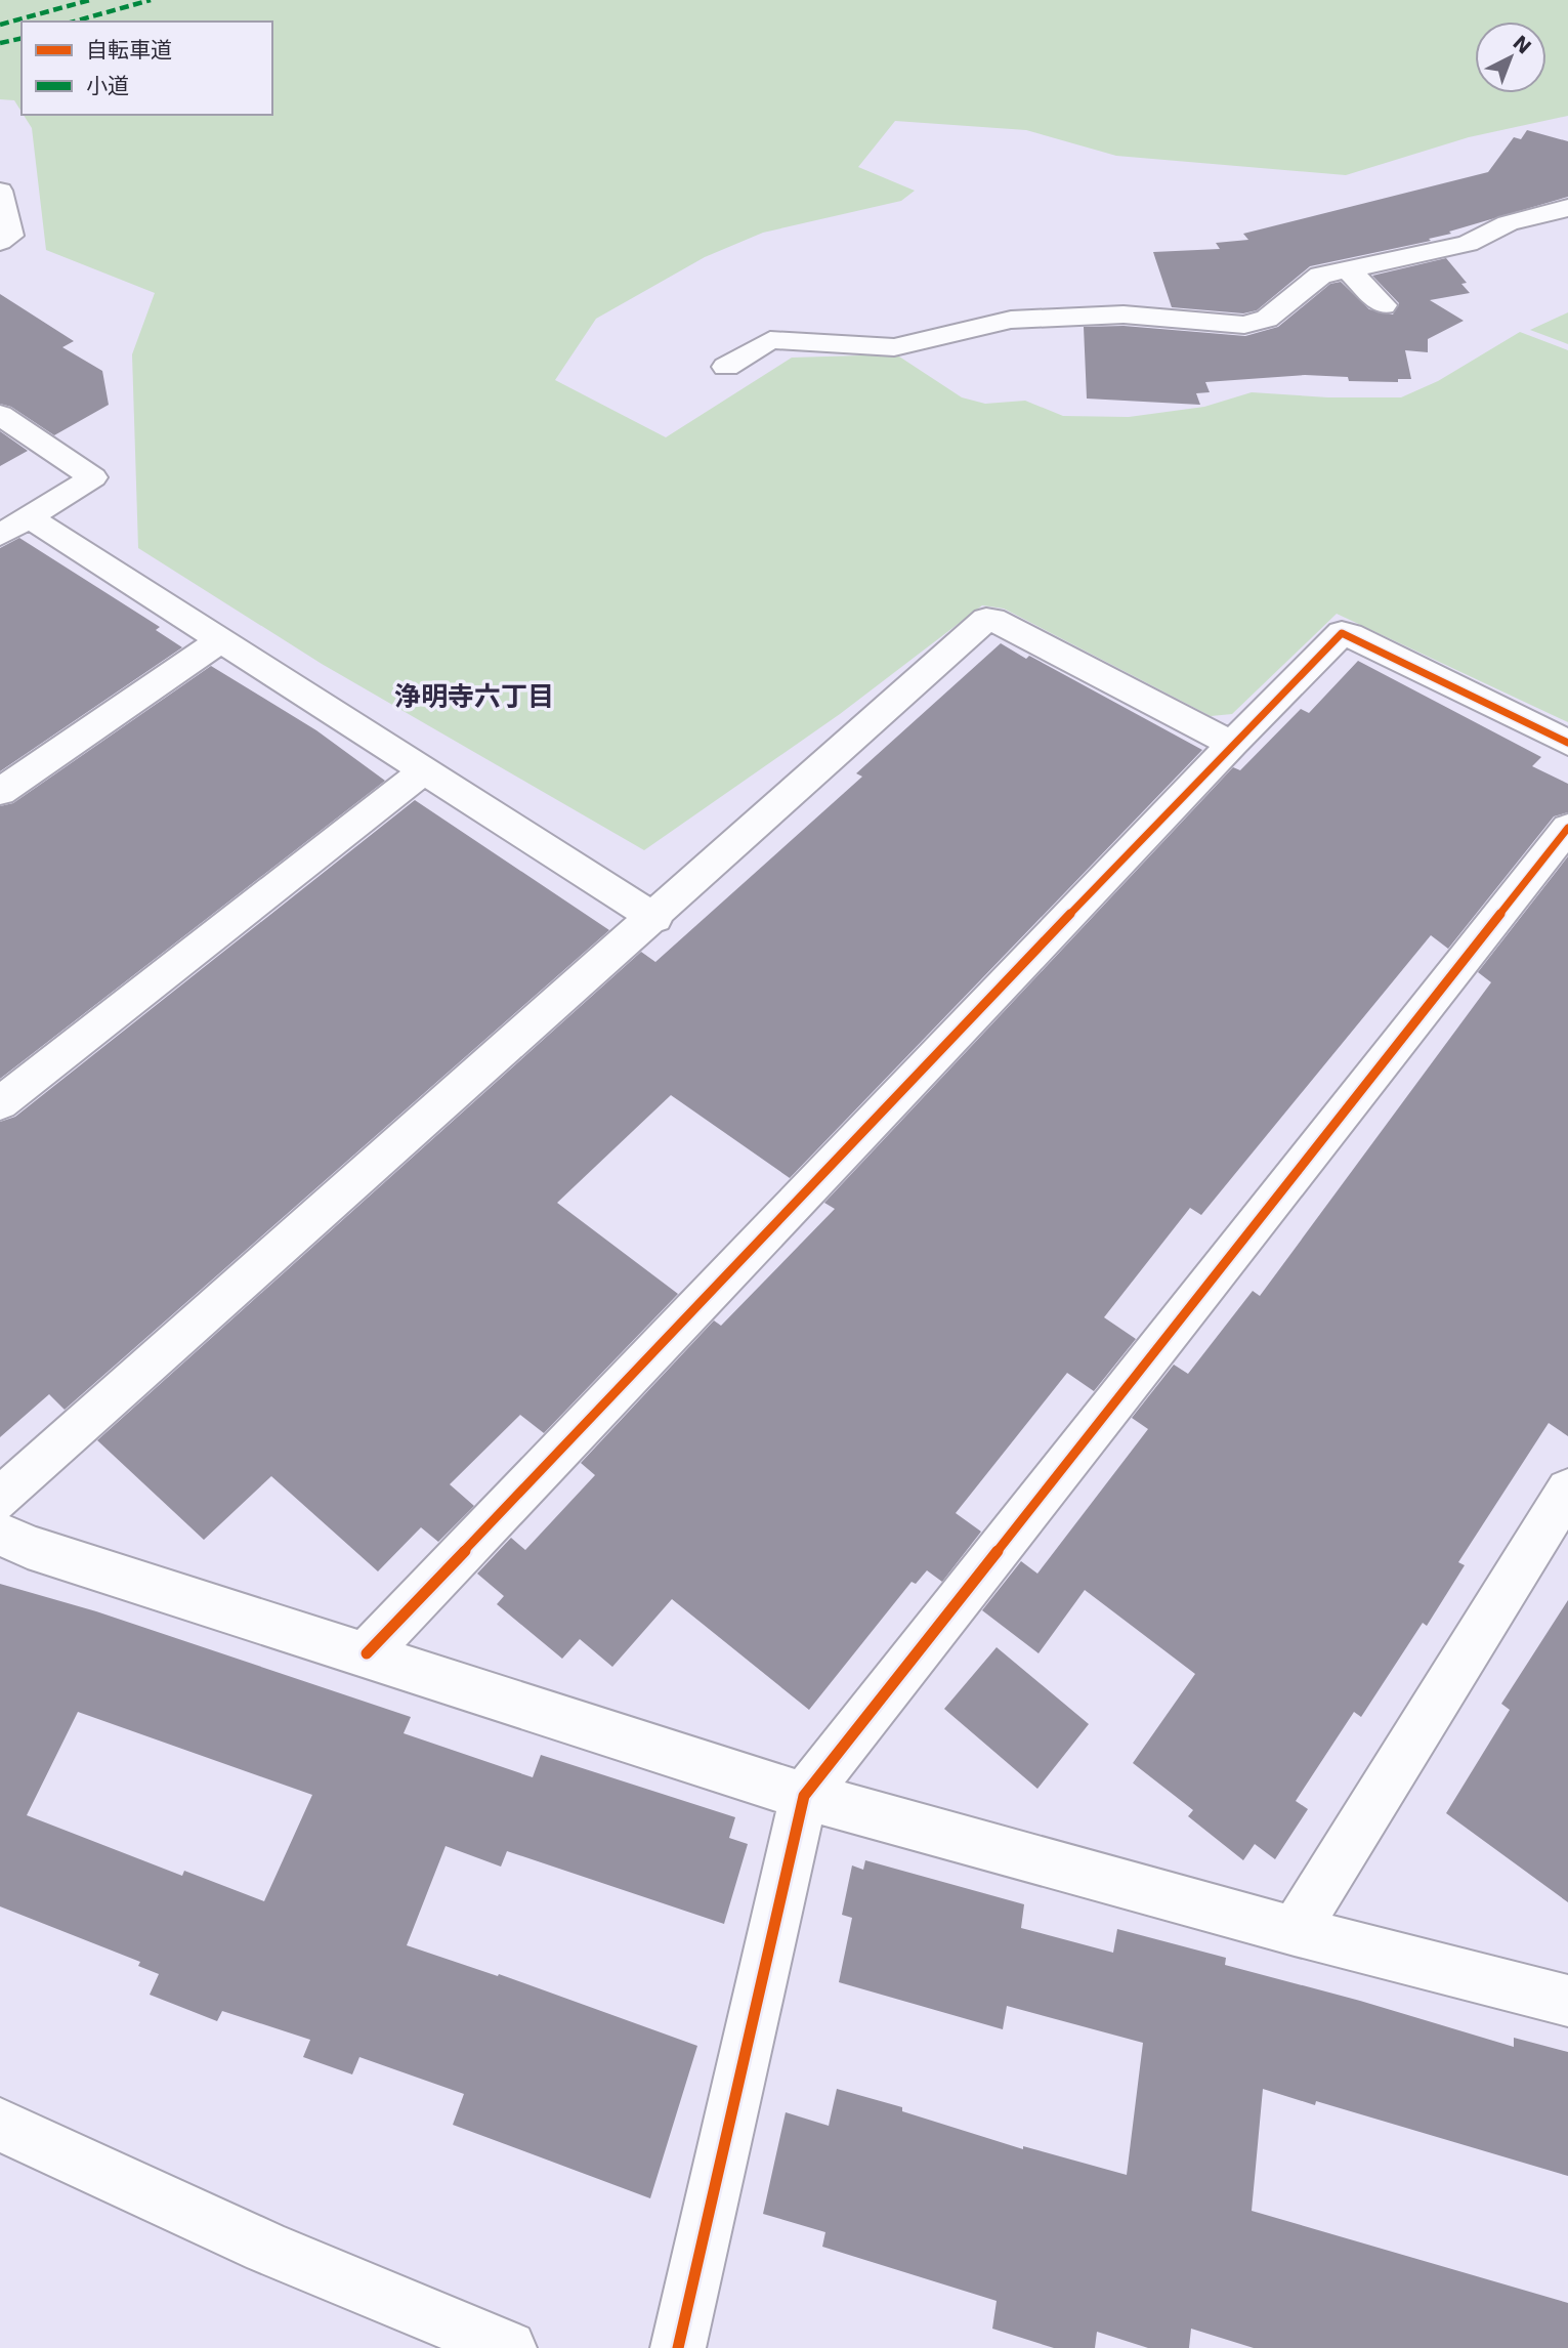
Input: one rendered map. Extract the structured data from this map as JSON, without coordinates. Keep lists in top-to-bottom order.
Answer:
{
  "districts": ["浄明寺六丁目"],
  "legend": ["自転車道", "小道"],
  "north": "top right"
}
